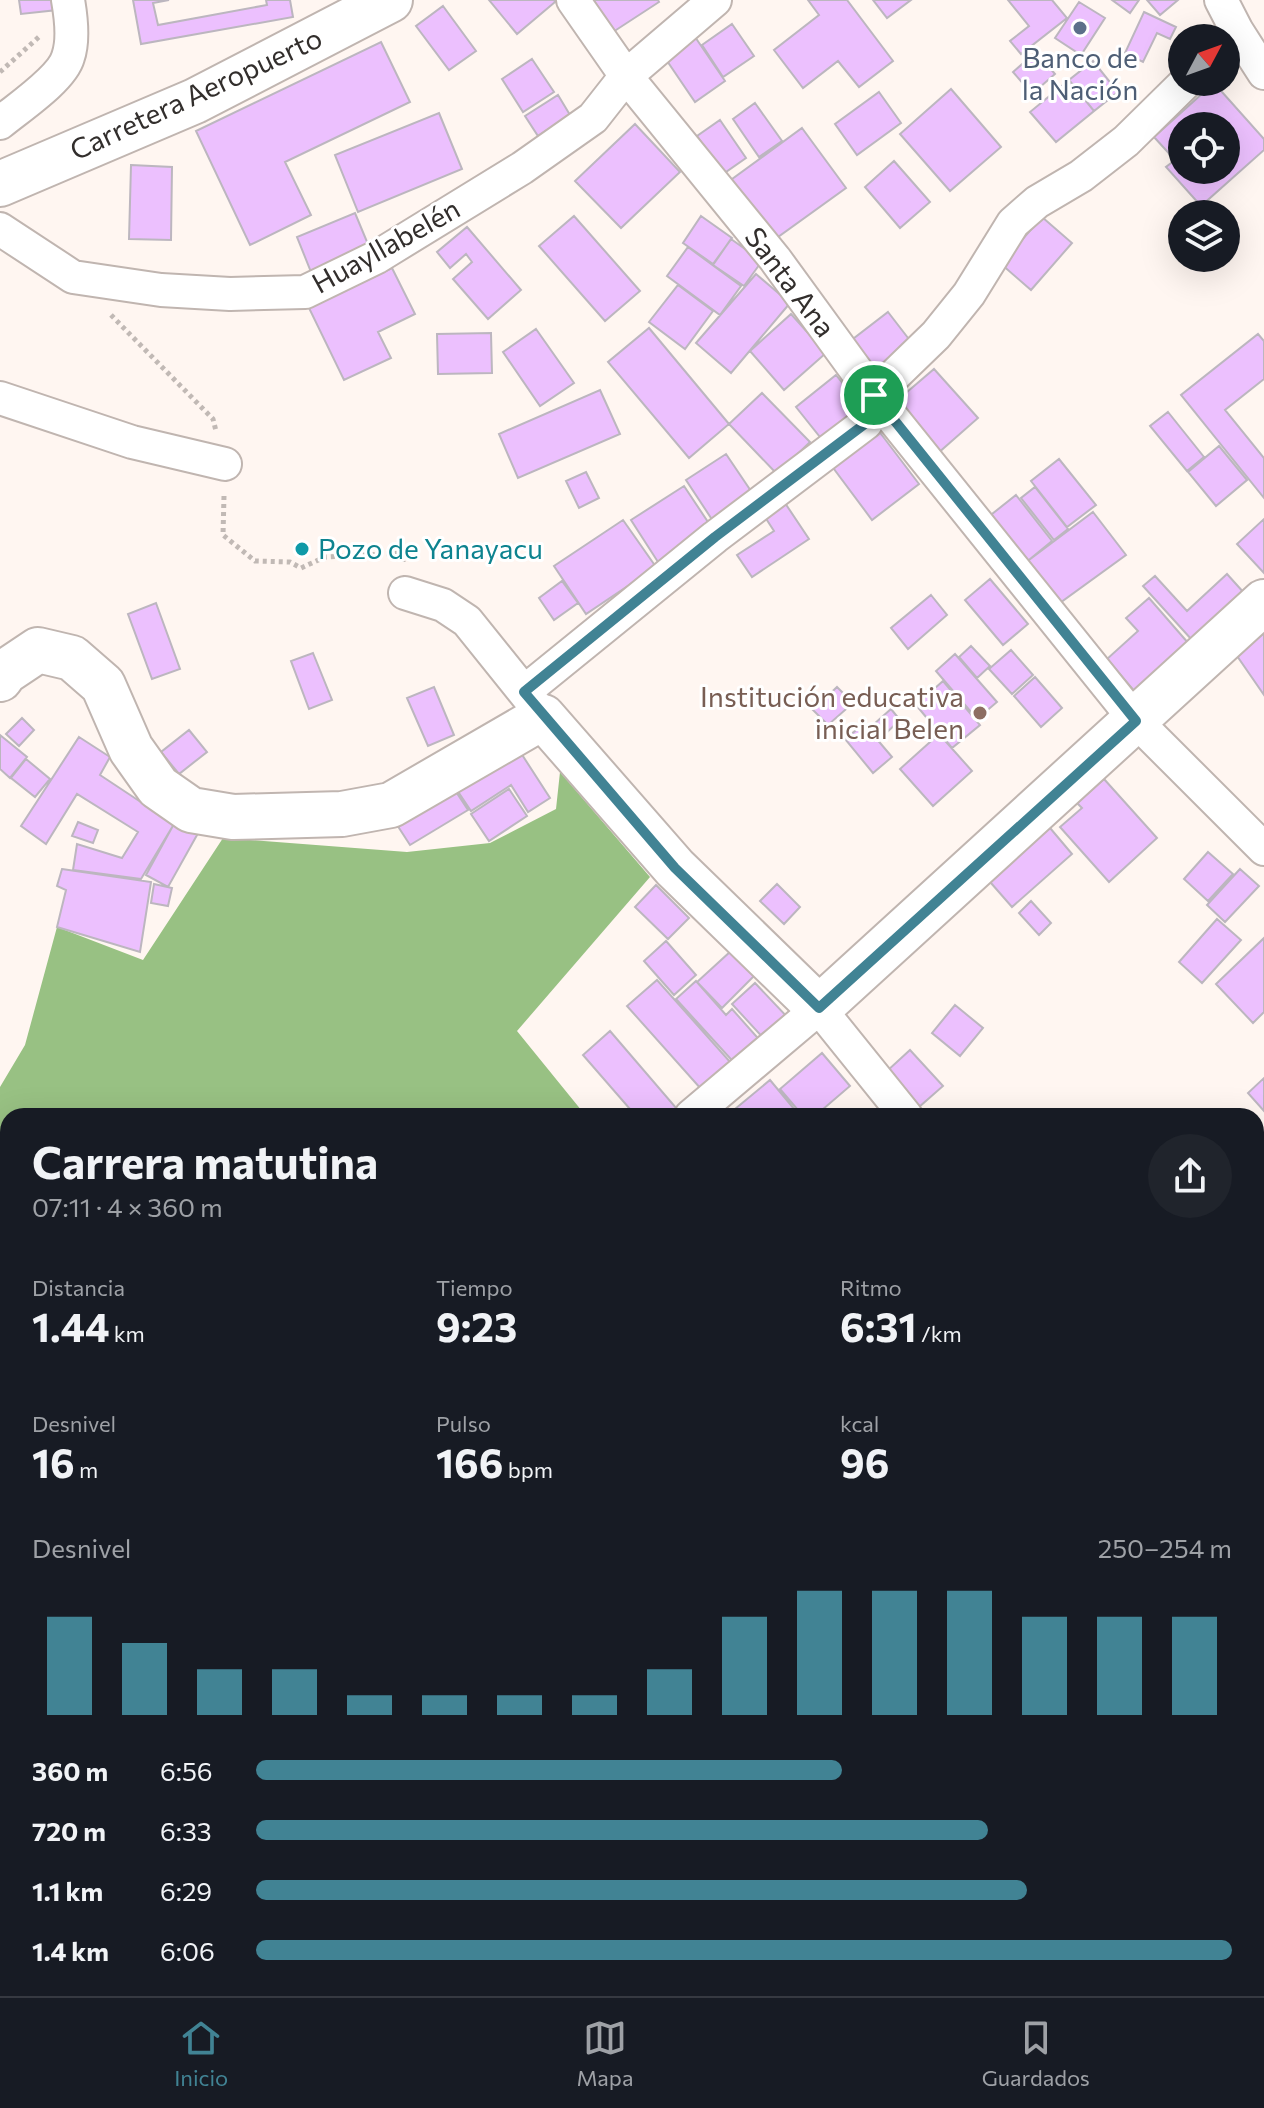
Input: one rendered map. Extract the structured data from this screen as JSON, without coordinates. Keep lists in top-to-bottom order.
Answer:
{
  "streets": {
    "main road": ["Carretera Aeropuerto"],
    "street": ["Huayllabelén", "Santa Ana"]
  },
  "crossings": [
    ["Huayllabelén", "Santa Ana"]
  ],
  "places": ["Banco de la Nación", "Pozo de Yanayacu", "Institución educativa inicial Belen"],
  "north": "top right",
  "page": {
    "heading": ["Carrera matutina", "07:11 · 4 × 360 m"],
    "stats": [
      ["Distancia", "1.44 km"],
      ["Tiempo", "9:23"],
      ["Ritmo", "6:31 /km"],
      ["Desnivel", "16 m"],
      ["Pulso", "166 bpm"],
      ["kcal", "96"]
    ],
    "chart": ["Desnivel", "250–254 m"],
    "list": [
      {
        "name": "360 m",
        "note": "6:56"
      },
      {
        "name": "720 m",
        "note": "6:33"
      },
      {
        "name": "1.1 km",
        "note": "6:29"
      },
      {
        "name": "1.4 km",
        "note": "6:06"
      }
    ],
    "tabs": ["Inicio", "Mapa", "Guardados"]
  }
}
